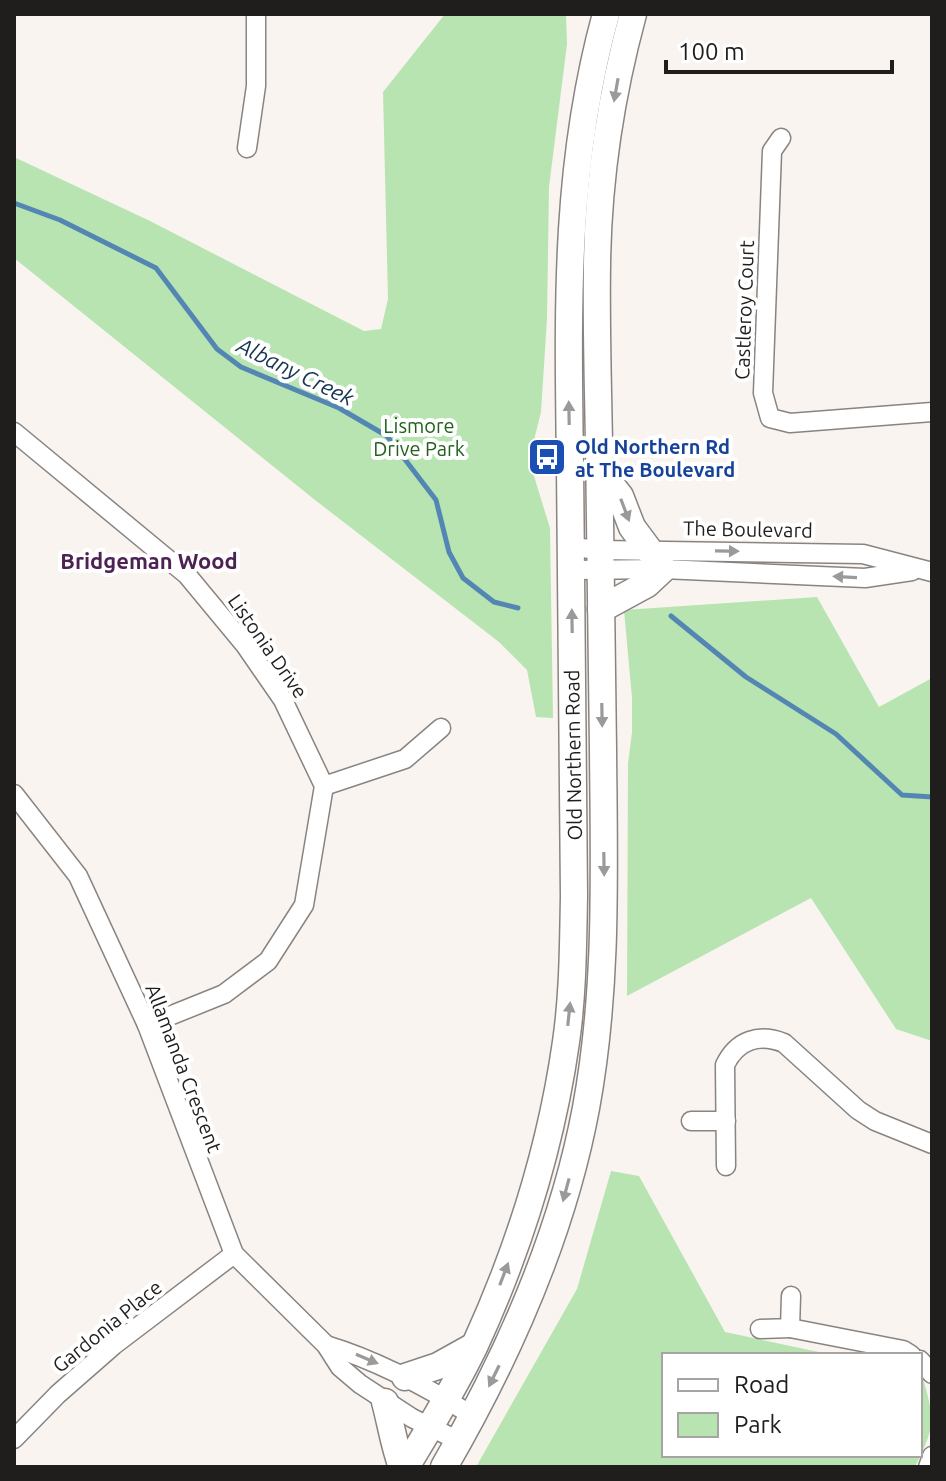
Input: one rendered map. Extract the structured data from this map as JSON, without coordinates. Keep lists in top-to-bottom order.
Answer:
{
  "streets": {
    "highway": ["Old Northern Road"],
    "street": [
      "Castleroy Court",
      "The Boulevard",
      "Listonia Drive",
      "Allamanda Crescent",
      "Gardonia Place"
    ]
  },
  "crossings": [
    ["The Boulevard", "Old Northern Road"],
    ["Old Northern Road", "Allamanda Crescent"],
    ["Allamanda Crescent", "Gardonia Place"]
  ],
  "districts": ["Bridgeman Wood"],
  "water": ["Albany Creek"],
  "parks": ["Lismore Drive Park"],
  "places": {
    "bus stop": ["Old Northern Rd at The Boulevard"]
  },
  "legend": ["Road", "Park"],
  "scale_bar": "100 m"
}
